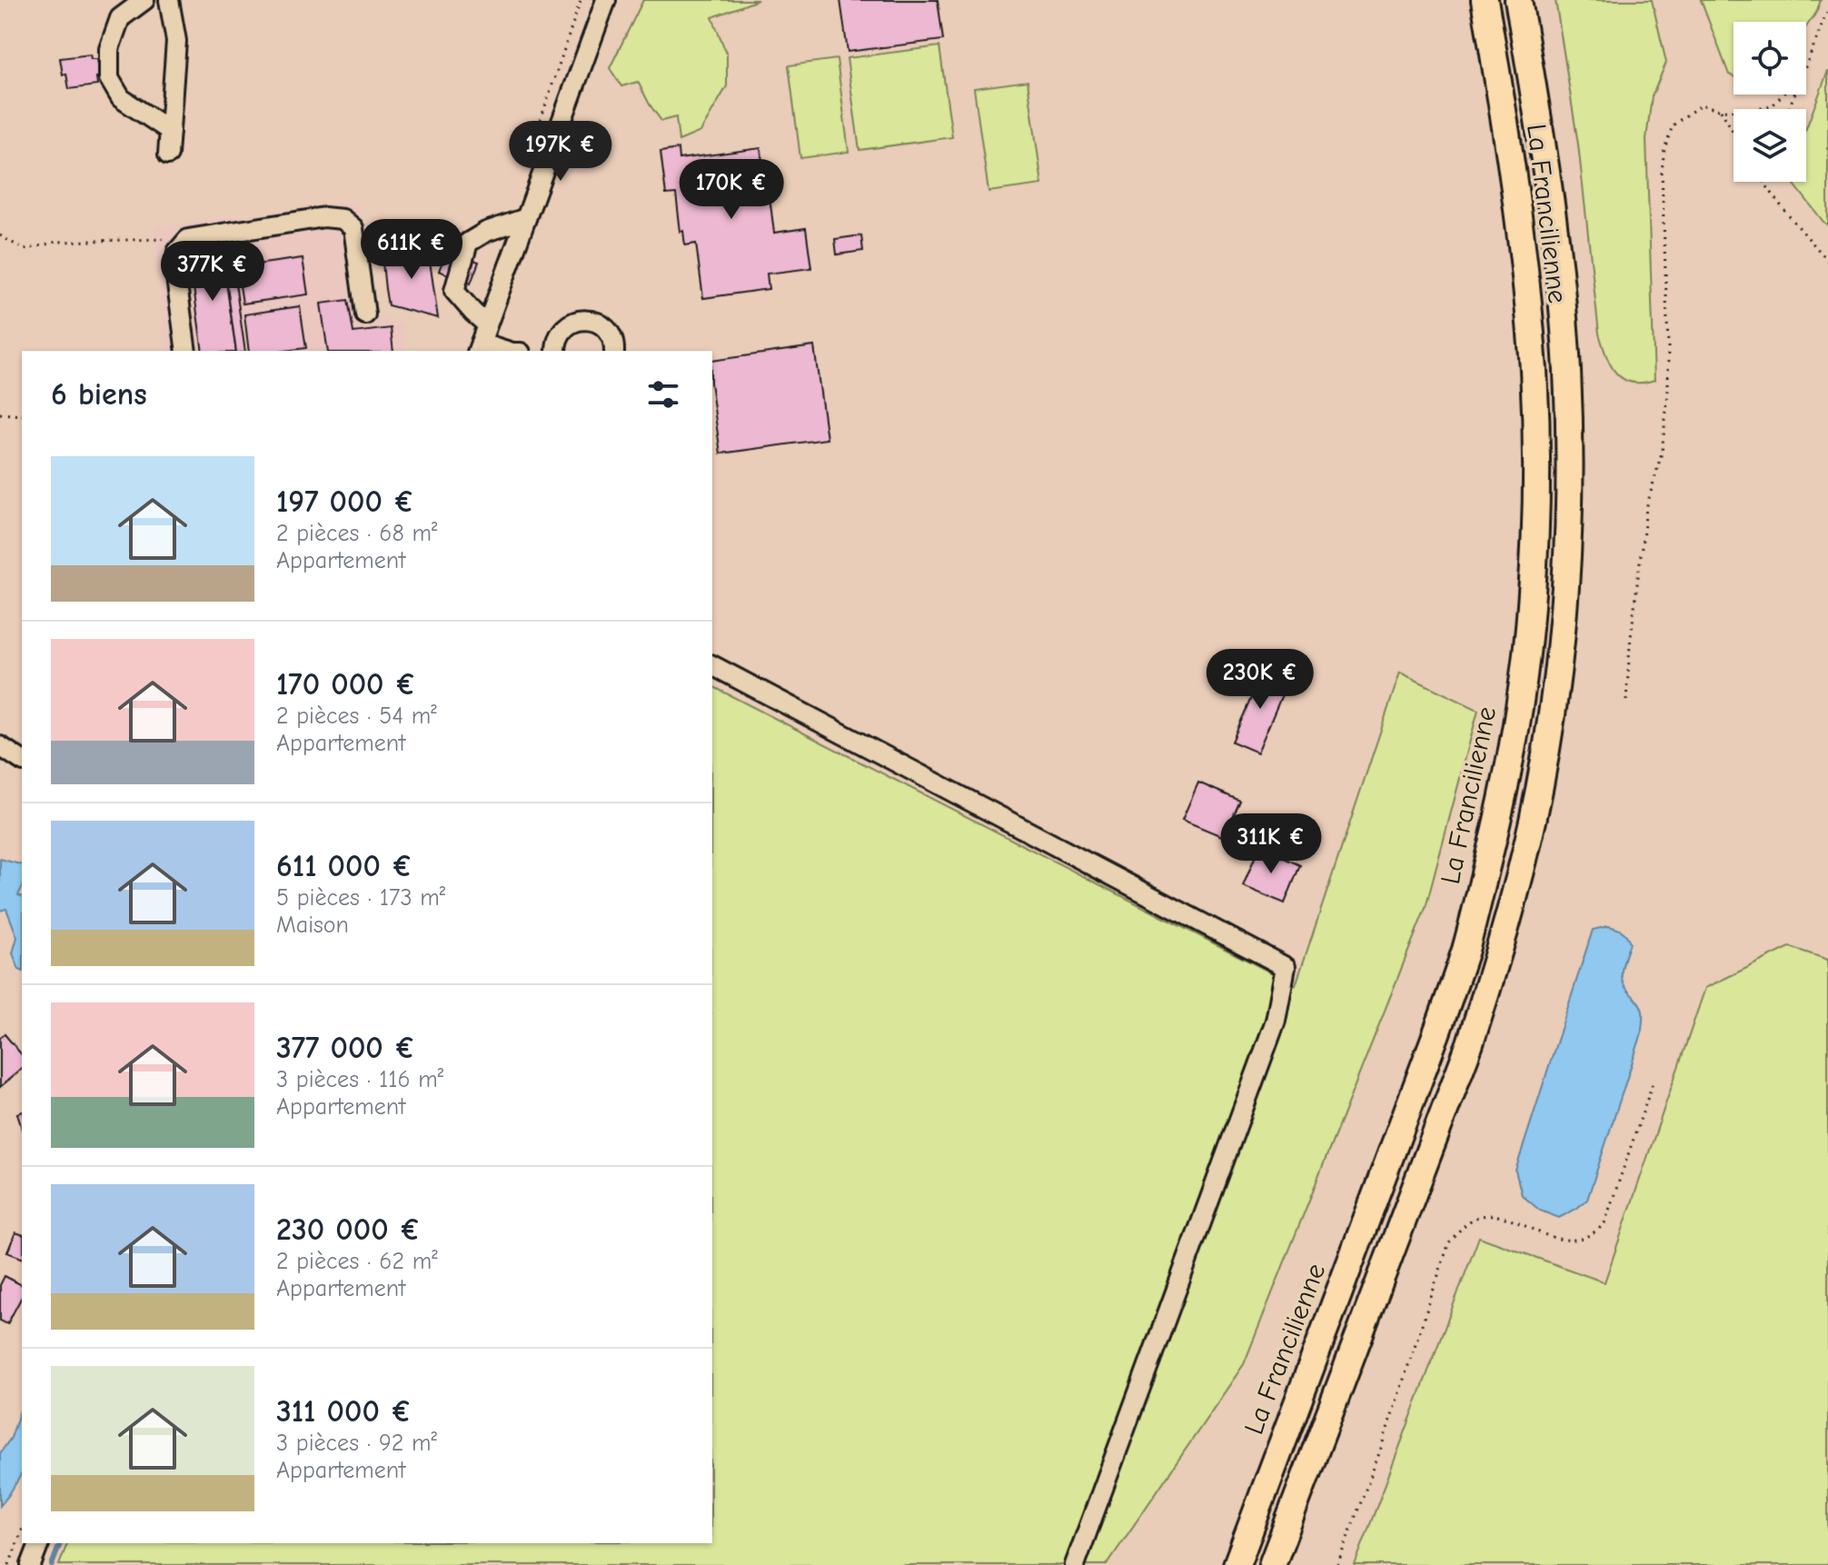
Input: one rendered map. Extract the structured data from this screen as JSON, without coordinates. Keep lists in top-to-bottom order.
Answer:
{
  "streets": {
    "highway": ["La Francilienne"]
  },
  "page": {
    "price": [
      "197K €",
      "170K €",
      "611K €",
      "377K €",
      "230K €",
      "311K €"
    ],
    "heading": "6 biens",
    "list": [
      {
        "name": "197 000 €",
        "note": "2 pièces · 68 m² · Appartement"
      },
      {
        "name": "170 000 €",
        "note": "2 pièces · 54 m² · Appartement"
      },
      {
        "name": "611 000 €",
        "note": "5 pièces · 173 m² · Maison"
      },
      {
        "name": "377 000 €",
        "note": "3 pièces · 116 m² · Appartement"
      },
      {
        "name": "230 000 €",
        "note": "2 pièces · 62 m² · Appartement"
      },
      {
        "name": "311 000 €",
        "note": "3 pièces · 92 m² · Appartement"
      }
    ]
  }
}
